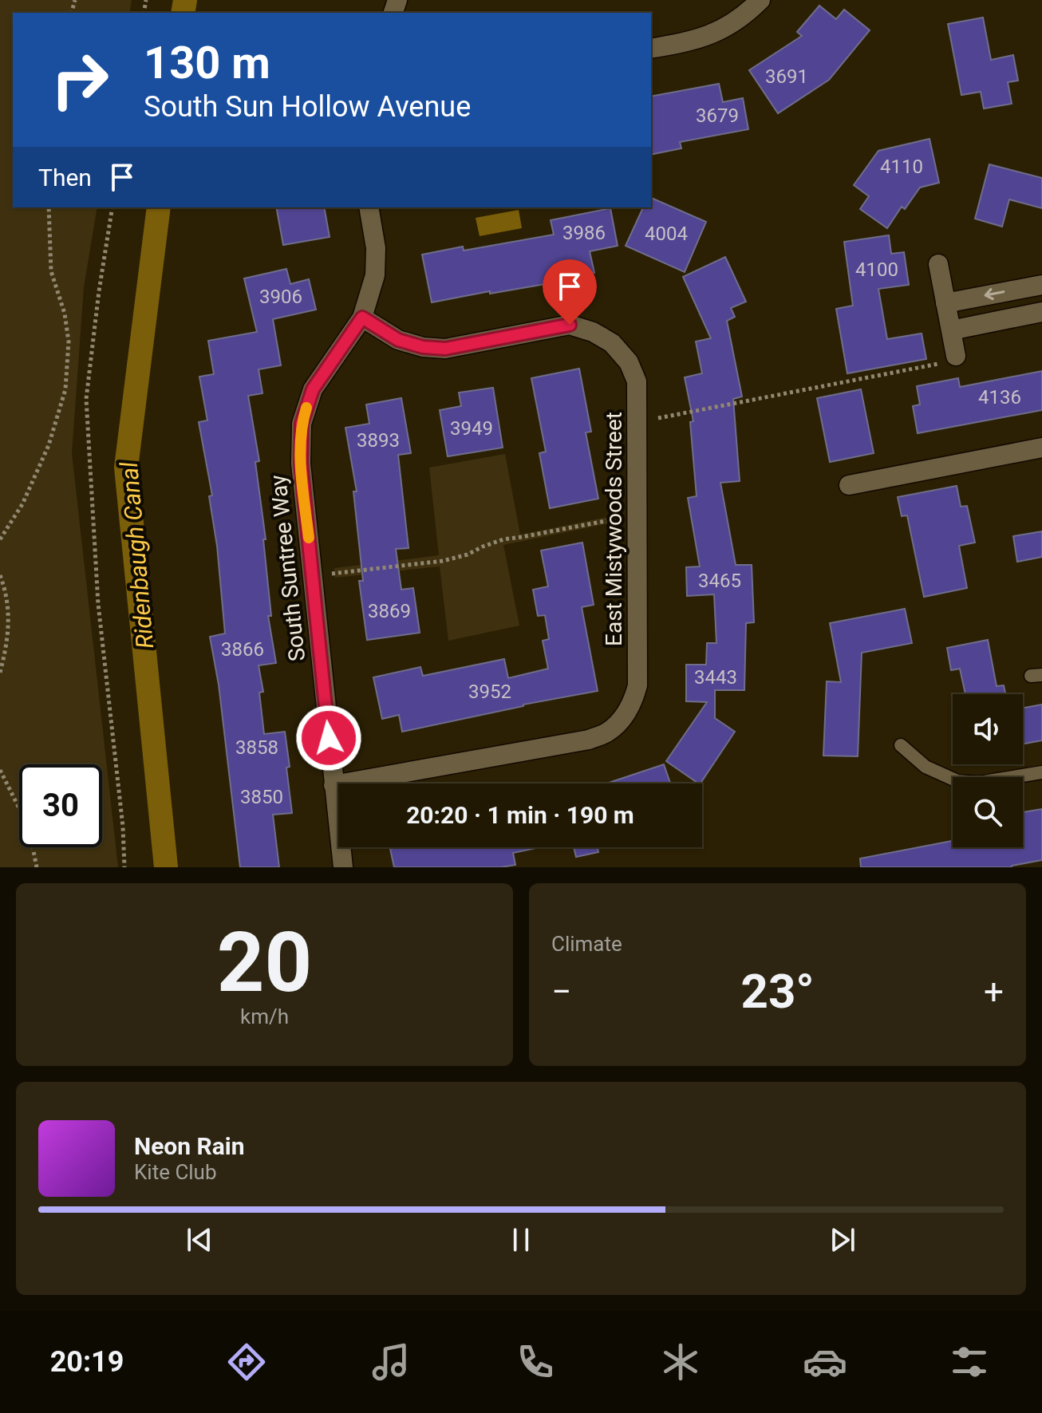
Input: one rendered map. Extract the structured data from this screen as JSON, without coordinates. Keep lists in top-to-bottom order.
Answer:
{
  "streets": {
    "street": ["East Mistywoods Street", "South Suntree Way"]
  },
  "crossings": [
    ["East Mistywoods Street", "South Suntree Way"]
  ],
  "water": ["Ridenbaugh Canal"],
  "house_numbers": [
    "3691",
    "3679",
    "4110",
    "3986",
    "4004",
    "4100",
    "3906",
    "4136",
    "3949",
    "3893",
    "3465",
    "3869",
    "3866",
    "3443",
    "3952",
    "3858",
    "3850"
  ],
  "page": {
    "turn": ["130 m", "South Sun Hollow Avenue"],
    "then": "Then",
    "limit": "30",
    "trip": "20:20 · 1 min · 190 m",
    "tile": [
      ["20", "km/h"],
      "Climate"
    ],
    "heat": ["−", "23°", "+"],
    "song": ["Neon Rain", "Kite Club"],
    "tabs": "20:19"
  }
}
